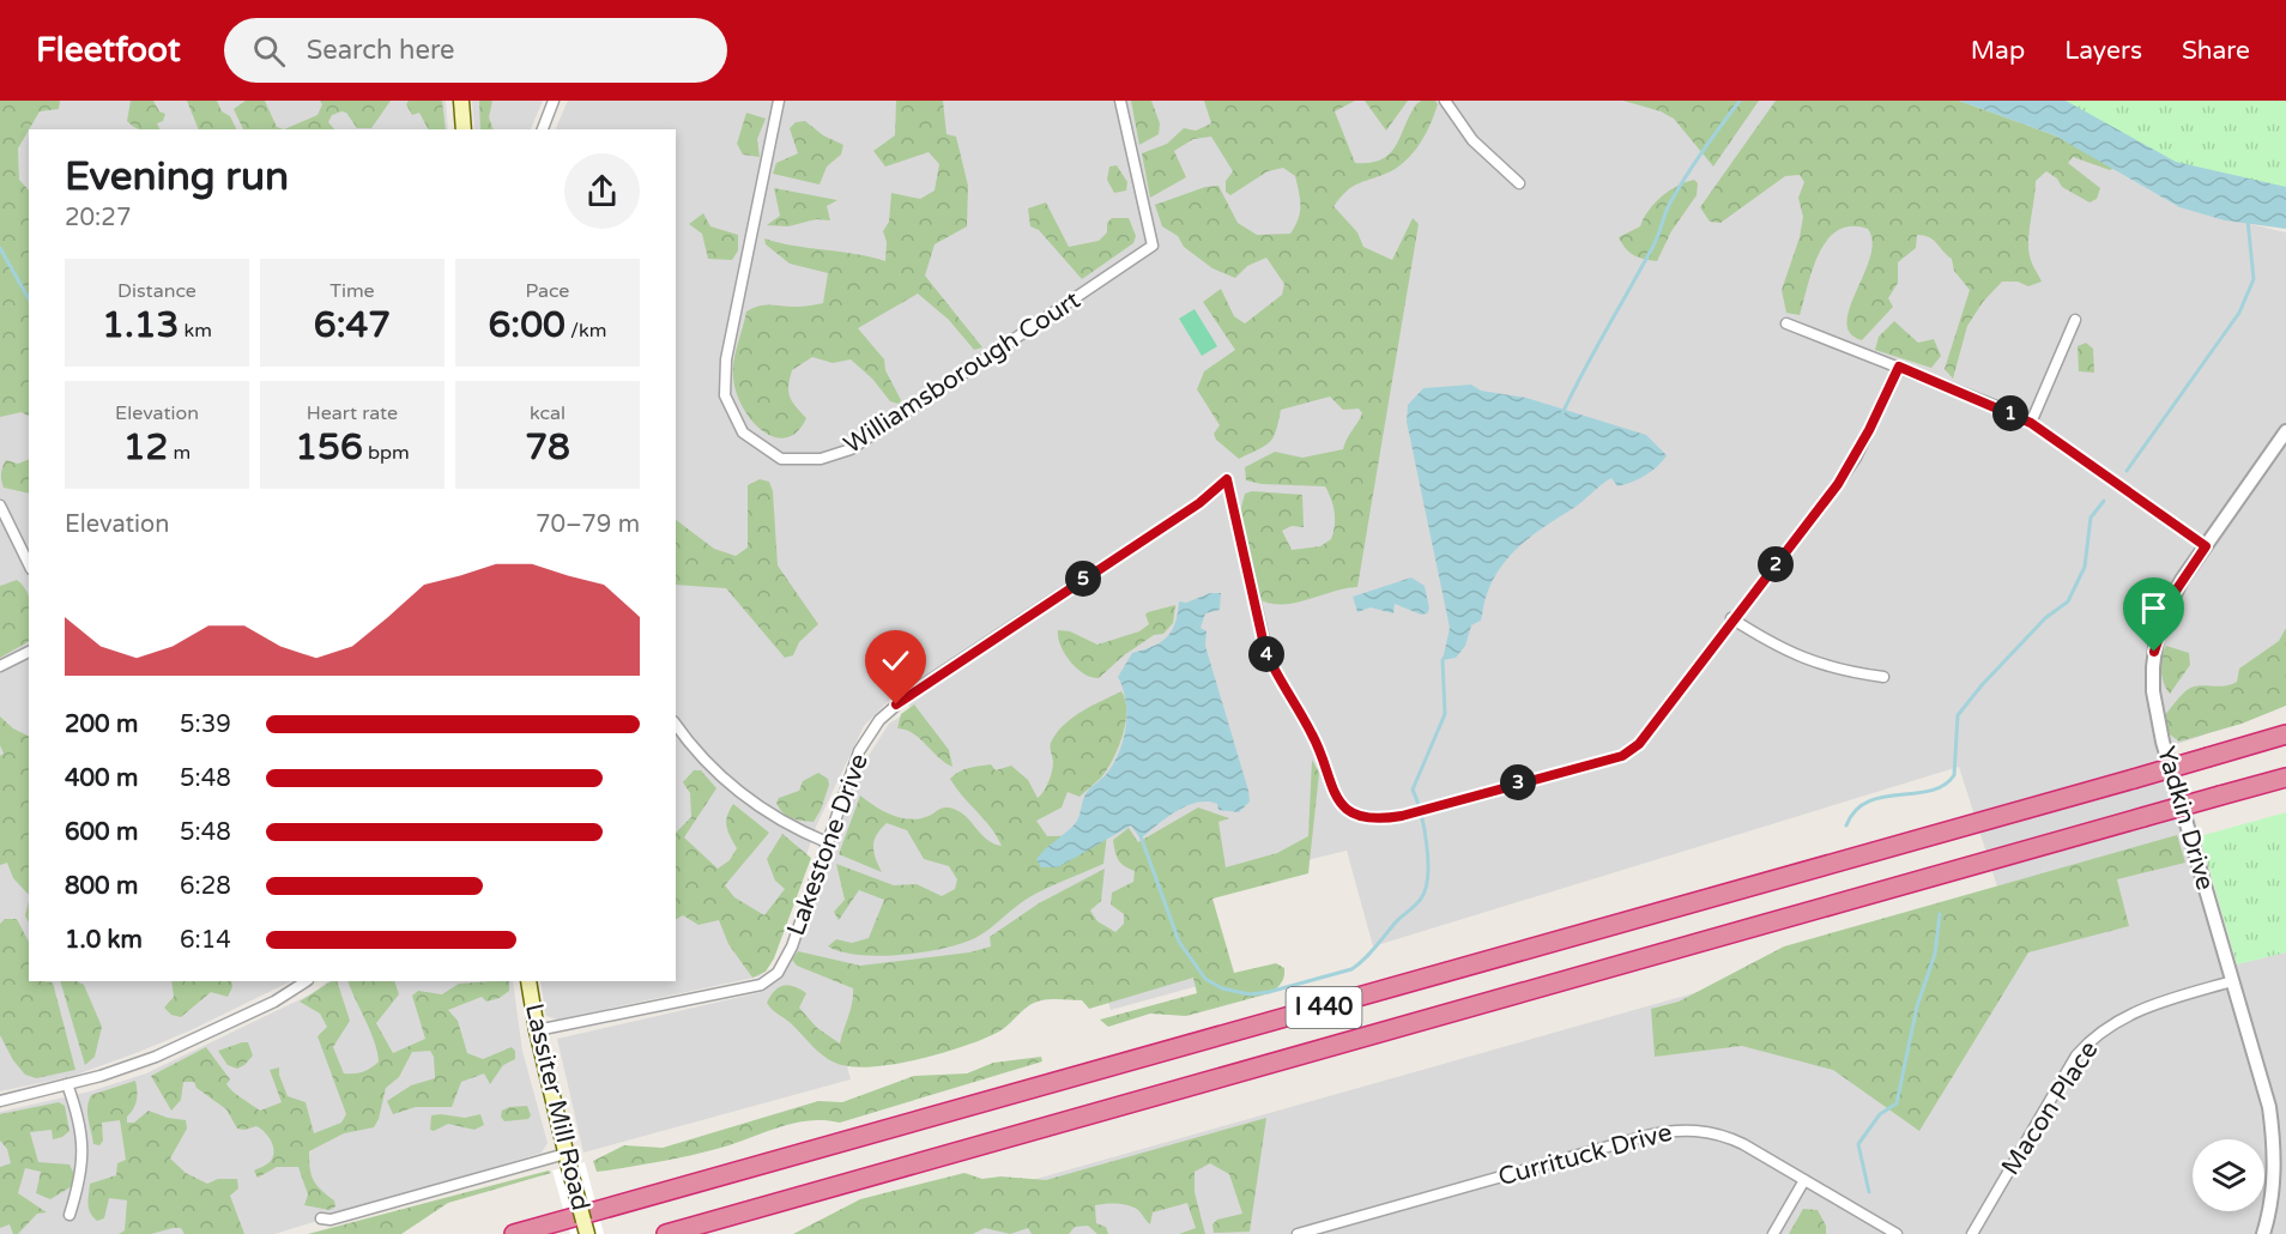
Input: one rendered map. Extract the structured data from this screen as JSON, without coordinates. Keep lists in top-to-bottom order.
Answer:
{
  "streets": {
    "highway": ["I 440"],
    "main road": ["Lassiter Mill Road"],
    "street": [
      "Williamsborough Court",
      "Yadkin Drive",
      "Lakestone Drive",
      "Macon Place",
      "Currituck Drive"
    ]
  },
  "crossings": [
    ["Yadkin Drive", "Macon Place"],
    ["Lakestone Drive", "Lassiter Mill Road"]
  ],
  "page": {
    "header": "Fleetfoot",
    "search": "Search here",
    "nav": ["Map", "Layers", "Share"],
    "heading": ["Evening run", "20:27"],
    "stats": [
      ["Distance", "1.13 km"],
      ["Time", "6:47"],
      ["Pace", "6:00 /km"],
      ["Elevation", "12 m"],
      ["Heart rate", "156 bpm"],
      ["kcal", "78"]
    ],
    "pins": [
      "1",
      "2",
      "5",
      "4",
      "3"
    ],
    "chart": ["Elevation", "70–79 m"],
    "list": [
      {
        "name": "200 m",
        "note": "5:39"
      },
      {
        "name": "400 m",
        "note": "5:48"
      },
      {
        "name": "600 m",
        "note": "5:48"
      },
      {
        "name": "800 m",
        "note": "6:28"
      },
      {
        "name": "1.0 km",
        "note": "6:14"
      }
    ]
  }
}
